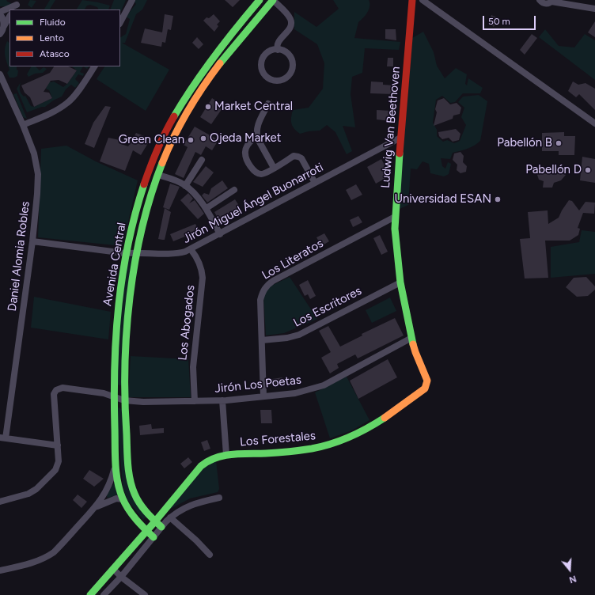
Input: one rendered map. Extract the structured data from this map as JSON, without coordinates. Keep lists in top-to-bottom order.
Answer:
{
  "streets": {
    "street": [
      "Ludwig Van Beethoven",
      "Jirón Miguel Ángel Buonarroti",
      "Daniel Alomia Robles",
      "Los Literatos",
      "Avenida Central",
      "Los Escritores",
      "Los Abogados",
      "Jirón Los Poetas",
      "Los Forestales"
    ]
  },
  "crossings": [
    ["Ludwig Van Beethoven", "Jirón Miguel Ángel Buonarroti"],
    ["Ludwig Van Beethoven", "Los Literatos"],
    ["Ludwig Van Beethoven", "Los Escritores"],
    ["Ludwig Van Beethoven", "Jirón Los Poetas"],
    ["Ludwig Van Beethoven", "Los Forestales"],
    ["Jirón Miguel Ángel Buonarroti", "Daniel Alomia Robles"],
    ["Jirón Miguel Ángel Buonarroti", "Avenida Central"],
    ["Jirón Miguel Ángel Buonarroti", "Los Abogados"],
    ["Los Literatos", "Los Escritores"],
    ["Los Literatos", "Jirón Los Poetas"],
    ["Avenida Central", "Jirón Los Poetas"],
    ["Avenida Central", "Los Forestales"],
    ["Los Abogados", "Jirón Los Poetas"]
  ],
  "places": [
    "Market Central",
    "Ojeda Market",
    "Green Clean",
    "Pabellón B",
    "Pabellón D",
    "Universidad ESAN"
  ],
  "legend": ["Fluido", "Lento", "Atasco"],
  "scale_bar": "50 m",
  "north": "bottom"
}
